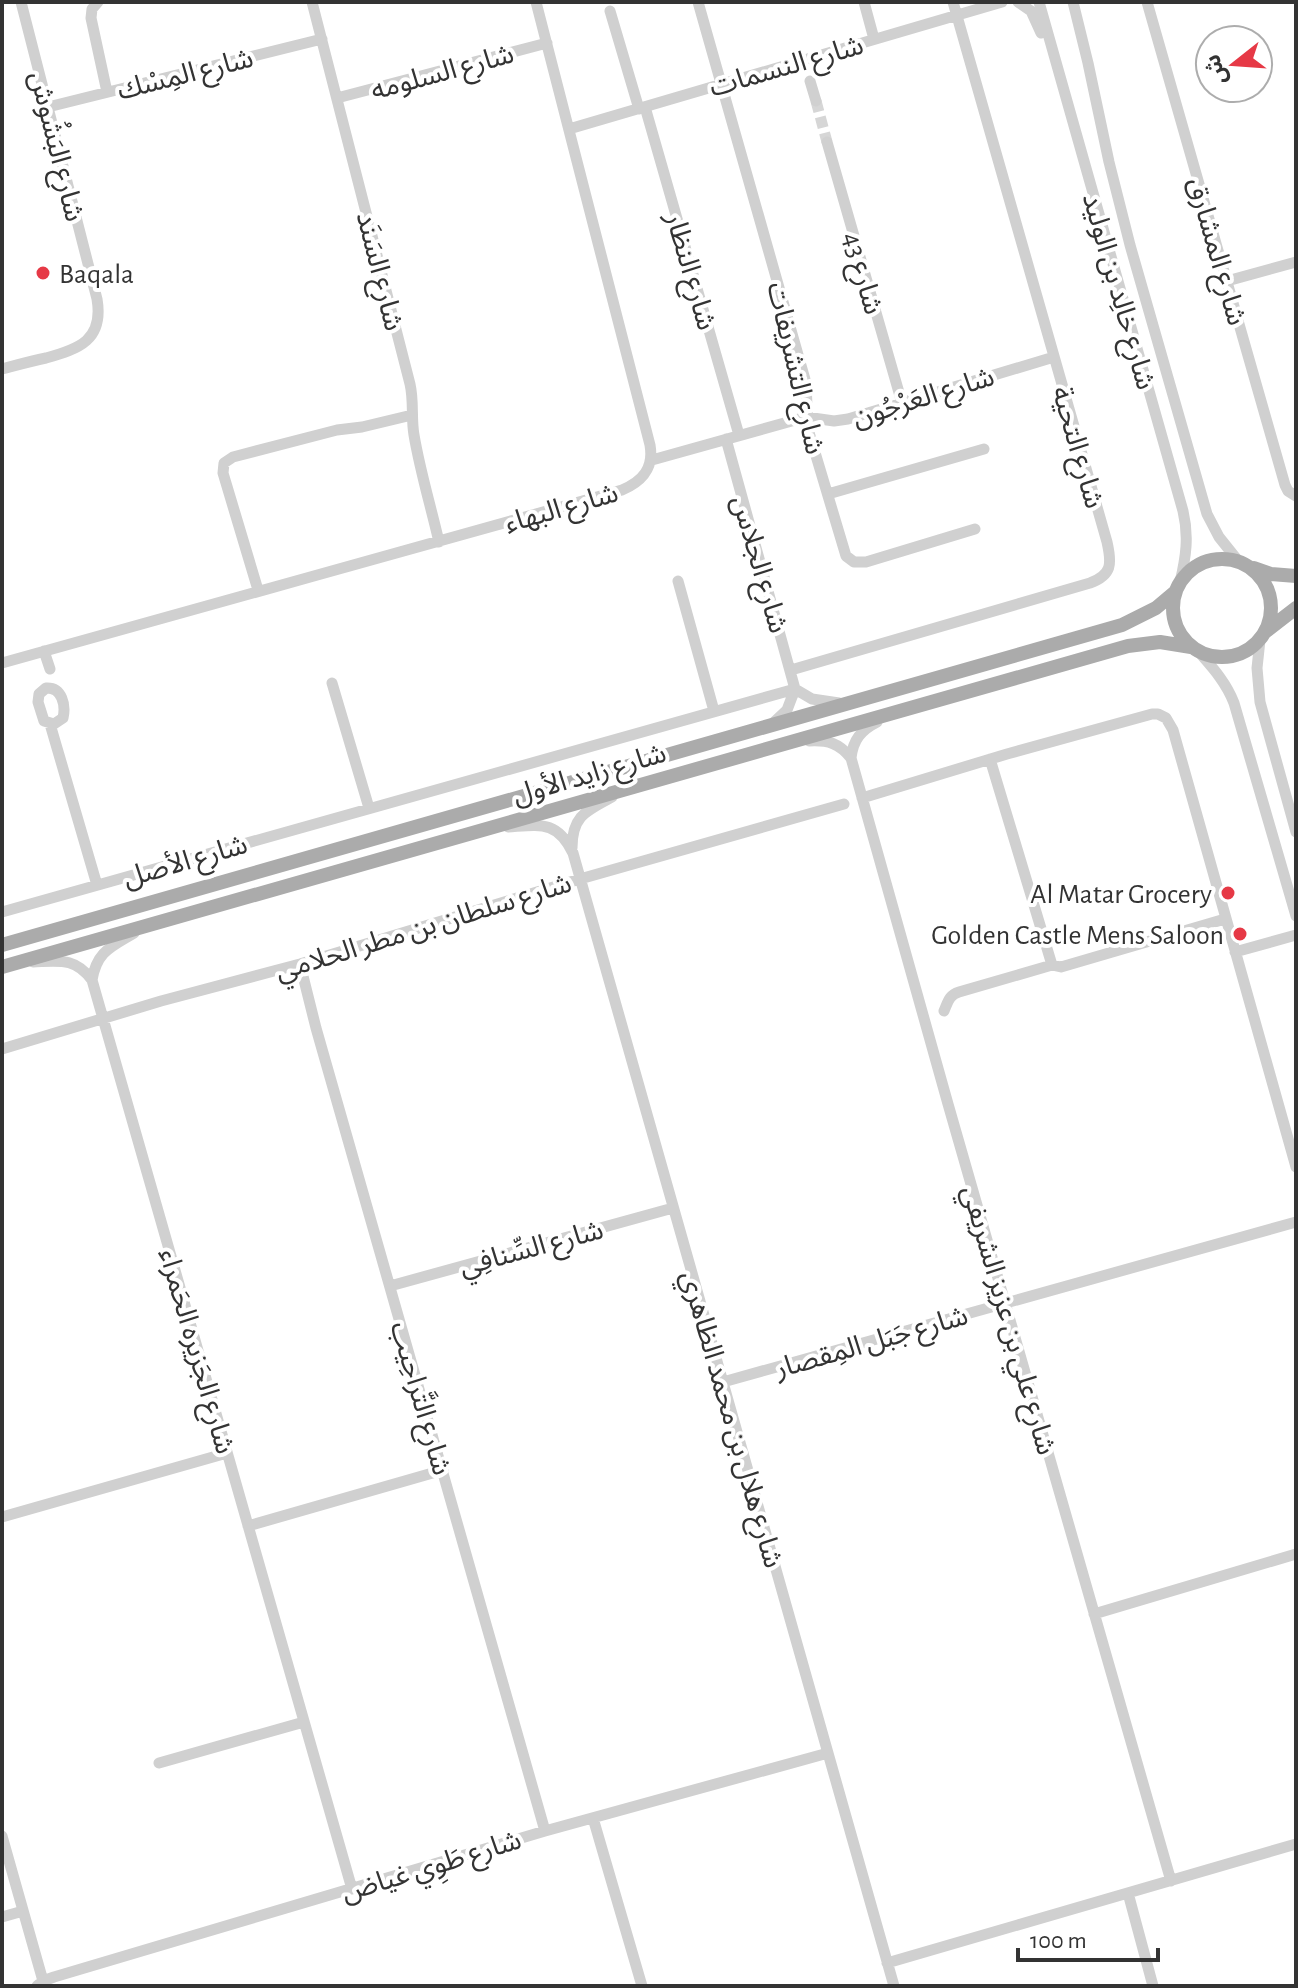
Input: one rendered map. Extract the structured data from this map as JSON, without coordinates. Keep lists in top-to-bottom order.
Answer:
{
  "streets": {
    "main road": ["شارع زايد الأول"],
    "street": [
      "شارع النسمات",
      "شارع السلومه",
      "شارع المِسْك",
      "شارع البَشُوش",
      "شارع المشارق",
      "شارع السَنَد",
      "شارع النظار",
      "شارع 43",
      "شارع خالِد بن الوليد",
      "شارع التشريفات",
      "شارع العَرْجُون",
      "شارع التحية",
      "شارع البهاء",
      "شارع الجلاس",
      "شارع الأصل",
      "شارع سلطان بن مطر الحلامي",
      "شارع السِّنافِي",
      "شارع علي بن عزيز الشريفي",
      "شارع جَبَل المِقصار",
      "شارع الجَزيره الحَمراء",
      "شارع التَّراحِيب",
      "شارع هلال بن محمد الظاهري",
      "شارع طَوِي غياض"
    ]
  },
  "crossings": [
    ["شارع النسمات", "شارع النظار"],
    ["شارع النسمات", "شارع التشريفات"],
    ["شارع النسمات", "شارع التحية"],
    ["شارع النسمات", "شارع البهاء"],
    ["شارع السلومه", "شارع السَنَد"],
    ["شارع السلومه", "شارع البهاء"],
    ["شارع المِسْك", "شارع البَشُوش"],
    ["شارع المِسْك", "شارع السَنَد"],
    ["شارع السَنَد", "شارع البهاء"],
    ["شارع النظار", "شارع العَرْجُون"],
    ["شارع 43", "شارع العَرْجُون"],
    ["شارع خالِد بن الوليد", "شارع زايد الأول"],
    ["شارع التشريفات", "شارع العَرْجُون"],
    ["شارع العَرْجُون", "شارع التحية"],
    ["شارع العَرْجُون", "شارع البهاء"],
    ["شارع العَرْجُون", "شارع الجلاس"],
    ["شارع التحية", "شارع الجلاس"],
    ["شارع الجلاس", "شارع الأصل"],
    ["شارع زايد الأول", "شارع هلال بن محمد الظاهري"],
    ["شارع سلطان بن مطر الحلامي", "شارع الجَزيره الحَمراء"],
    ["شارع سلطان بن مطر الحلامي", "شارع التَّراحِيب"],
    ["شارع سلطان بن مطر الحلامي", "شارع هلال بن محمد الظاهري"],
    ["شارع السِّنافِي", "شارع التَّراحِيب"],
    ["شارع السِّنافِي", "شارع هلال بن محمد الظاهري"],
    ["شارع علي بن عزيز الشريفي", "شارع جَبَل المِقصار"],
    ["شارع جَبَل المِقصار", "شارع هلال بن محمد الظاهري"],
    ["شارع الجَزيره الحَمراء", "شارع طَوِي غياض"],
    ["شارع التَّراحِيب", "شارع طَوِي غياض"],
    ["شارع هلال بن محمد الظاهري", "شارع طَوِي غياض"]
  ],
  "places": ["Baqala", "Al Matar Grocery", "Golden Castle Mens Saloon"],
  "scale_bar": "100 m",
  "north": "left"
}
